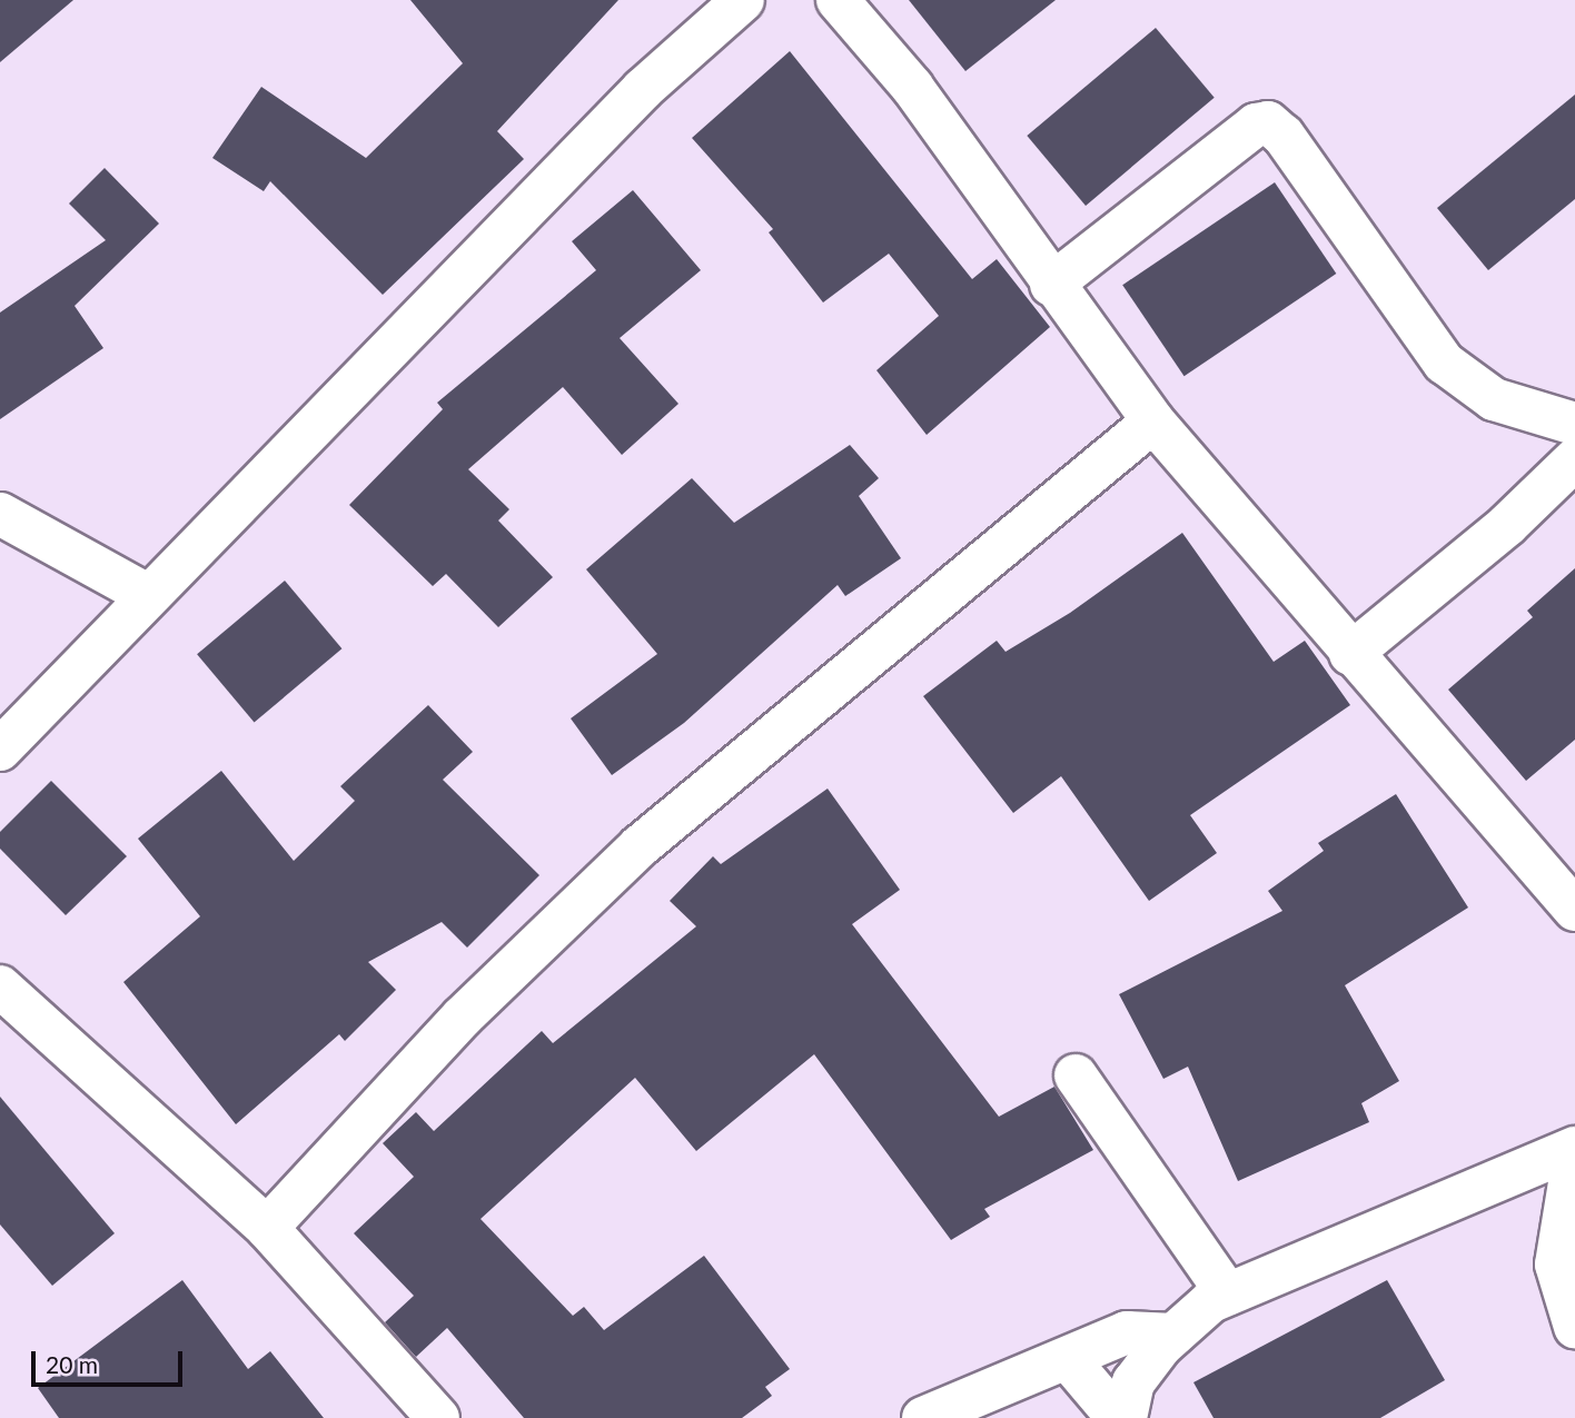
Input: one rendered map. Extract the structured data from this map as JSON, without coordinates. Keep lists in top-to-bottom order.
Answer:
{
  "scale_bar": "20 m"
}
